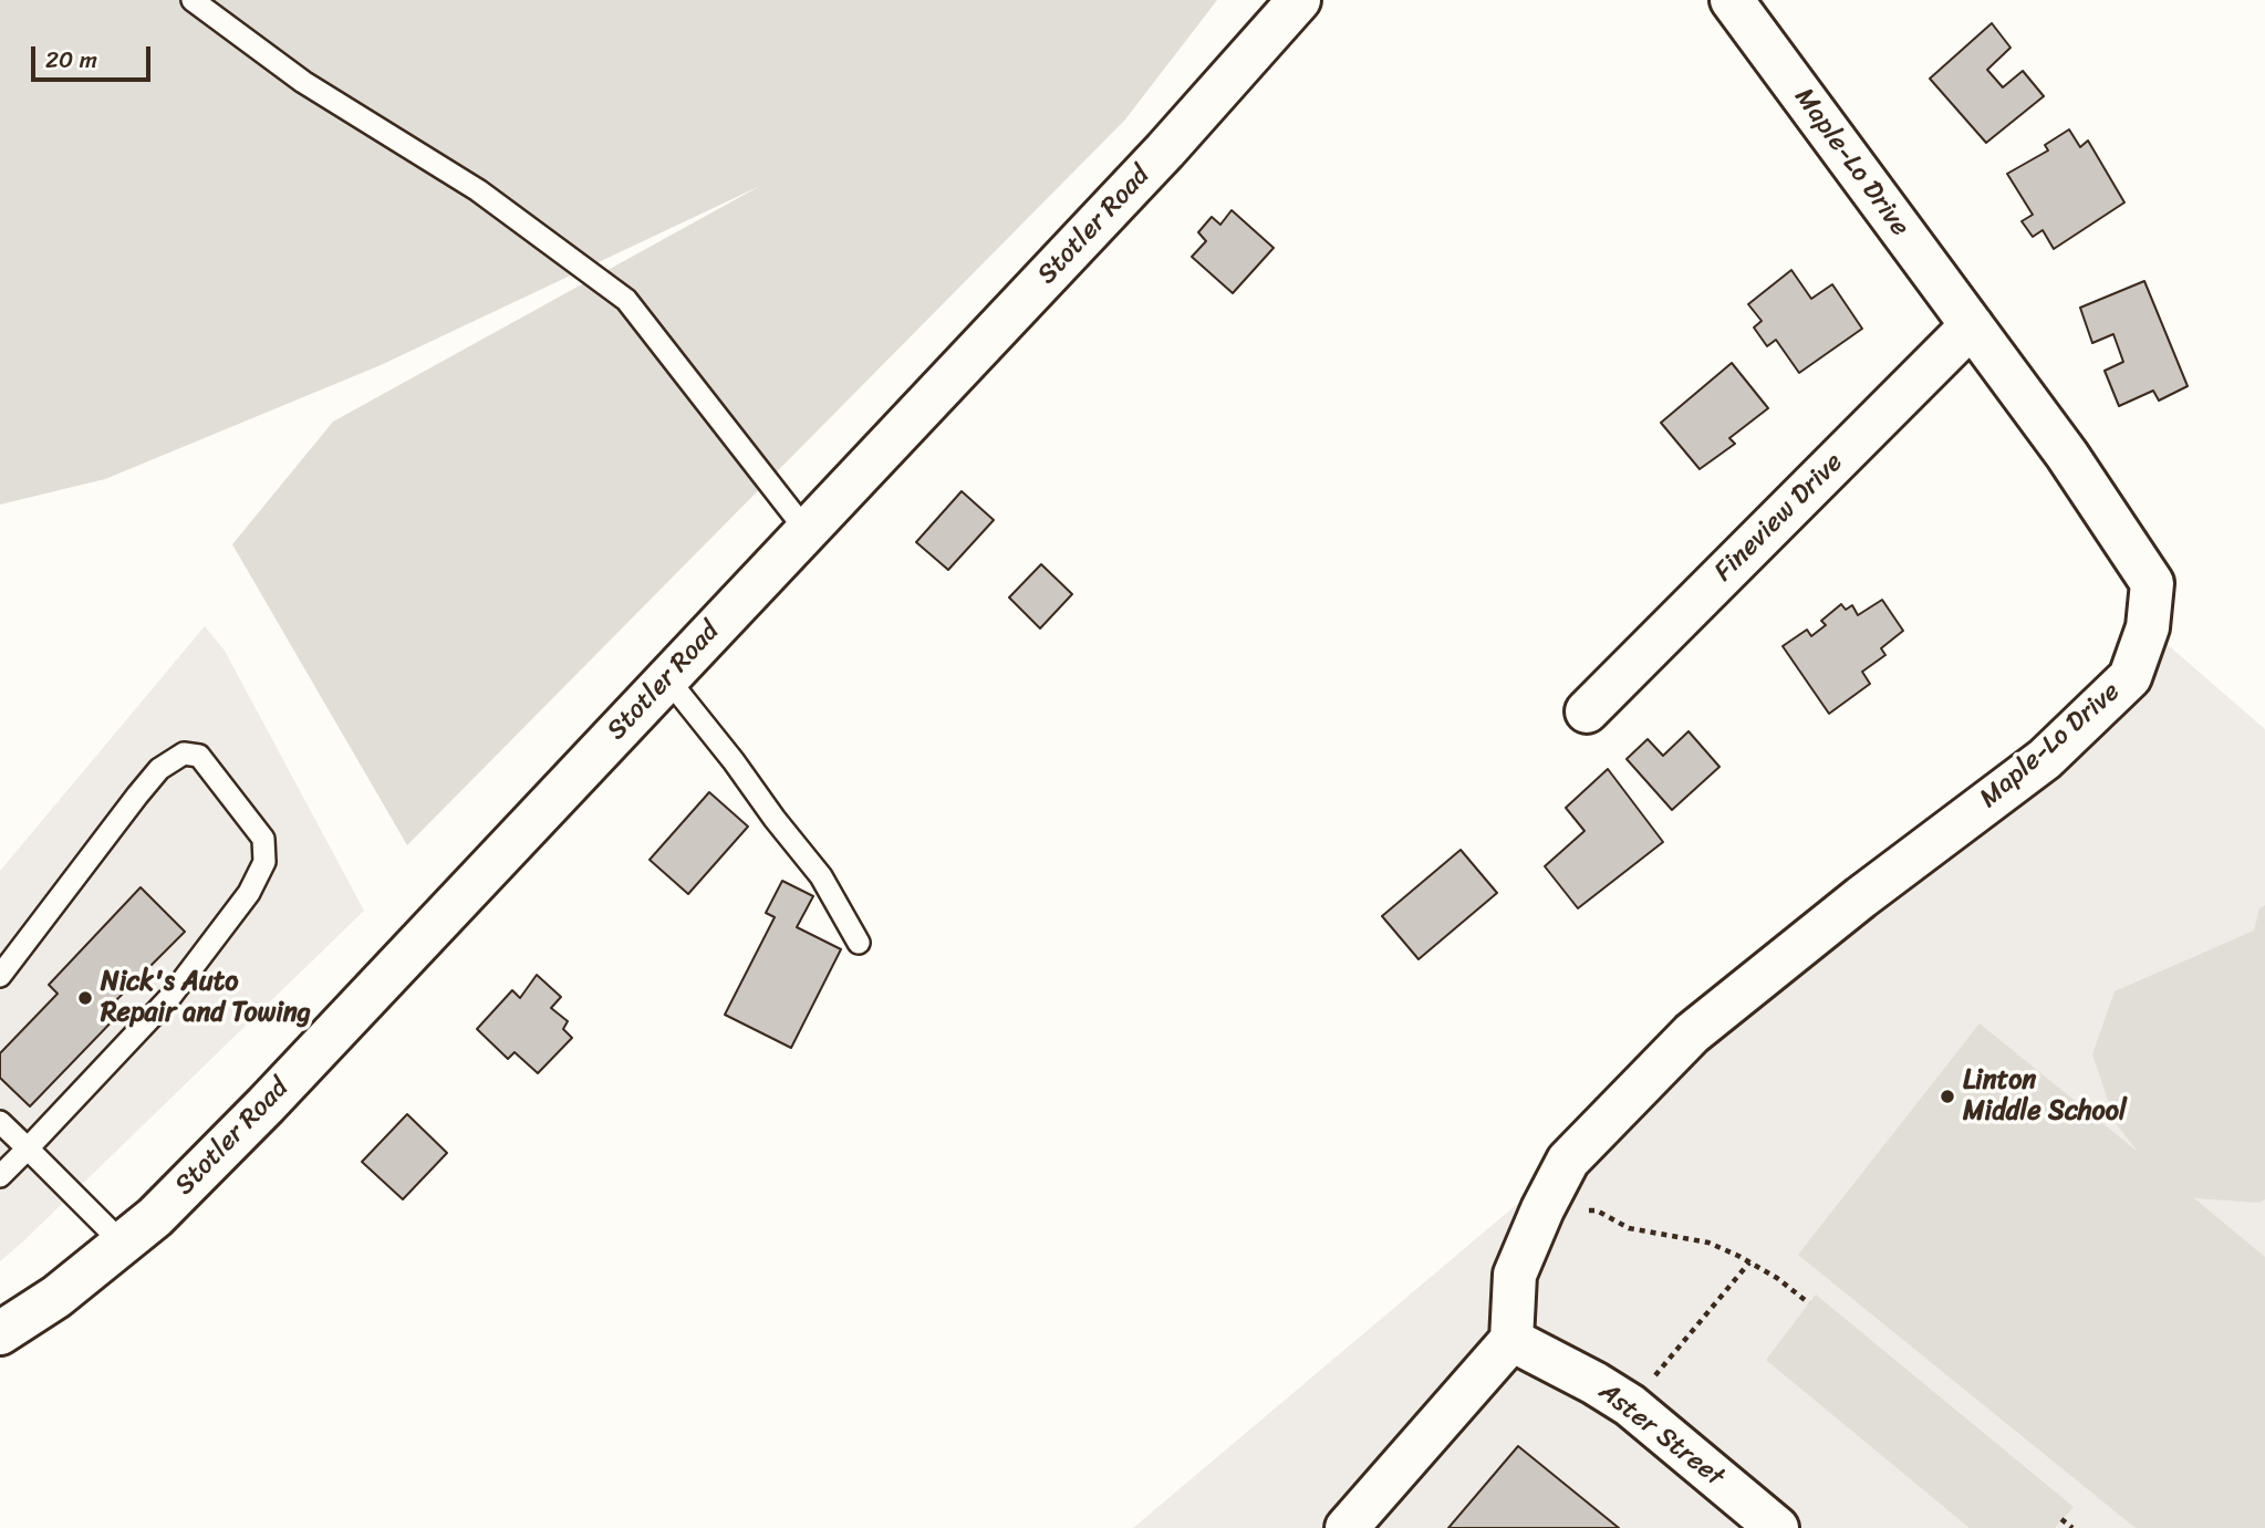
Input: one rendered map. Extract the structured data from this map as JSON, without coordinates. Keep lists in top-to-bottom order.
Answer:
{
  "streets": {
    "street": [
      "Maple-Lo Drive",
      "Stotler Road",
      "Fineview Drive",
      "Aster Street"
    ]
  },
  "crossings": [
    ["Maple-Lo Drive", "Fineview Drive"],
    ["Maple-Lo Drive", "Aster Street"]
  ],
  "places": ["Nick's Auto Repair and Towing", "Linton Middle School"],
  "scale_bar": "20 m"
}
